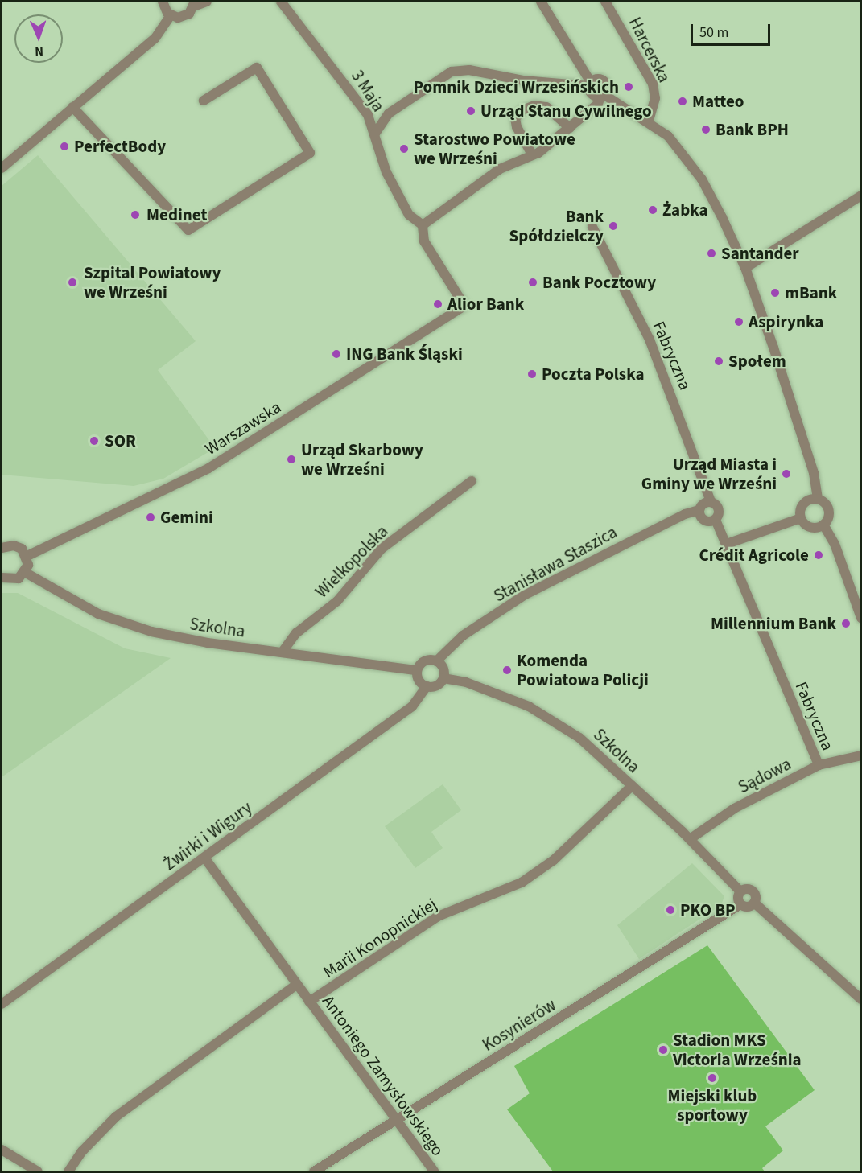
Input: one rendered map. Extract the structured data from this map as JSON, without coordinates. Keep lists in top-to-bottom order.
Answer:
{
  "streets": {
    "street": [
      "Harcerska",
      "3 Maja",
      "Fabryczna",
      "Warszawska",
      "Wielkopolska",
      "Stanisława Staszica",
      "Szkolna",
      "Sądowa",
      "Żwirki i Wigury",
      "Marii Konopnickiej",
      "Kosynierów",
      "Antoniego Zamysłowskiego"
    ]
  },
  "crossings": [
    ["3 Maja", "Warszawska"],
    ["Fabryczna", "Stanisława Staszica"],
    ["Fabryczna", "Sądowa"],
    ["Wielkopolska", "Szkolna"],
    ["Stanisława Staszica", "Szkolna"],
    ["Stanisława Staszica", "Żwirki i Wigury"],
    ["Szkolna", "Sądowa"],
    ["Szkolna", "Żwirki i Wigury"],
    ["Szkolna", "Marii Konopnickiej"],
    ["Szkolna", "Kosynierów"],
    ["Żwirki i Wigury", "Antoniego Zamysłowskiego"],
    ["Marii Konopnickiej", "Antoniego Zamysłowskiego"],
    ["Kosynierów", "Antoniego Zamysłowskiego"]
  ],
  "places": [
    "Pomnik Dzieci Wrzesińskich",
    "Matteo",
    "Urząd Stanu Cywilnego",
    "Bank BPH",
    "PerfectBody",
    "Starostwo Powiatowe we Wrześni",
    "Żabka",
    "Medinet",
    "Bank Spółdzielczy",
    "Santander",
    "Szpital Powiatowy we Wrześni",
    "Bank Pocztowy",
    "mBank",
    "Alior Bank",
    "Aspirynka",
    "ING Bank Śląski",
    "Społem",
    "Poczta Polska",
    "SOR",
    "Urząd Skarbowy we Wrześni",
    "Urząd Miasta i Gminy we Wrześni",
    "Gemini",
    "Crédit Agricole",
    "Millennium Bank",
    "Komenda Powiatowa Policji",
    "PKO BP",
    "Stadion MKS Victoria Września",
    "Miejski klub sportowy"
  ],
  "scale_bar": "50 m",
  "north": "bottom"
}
